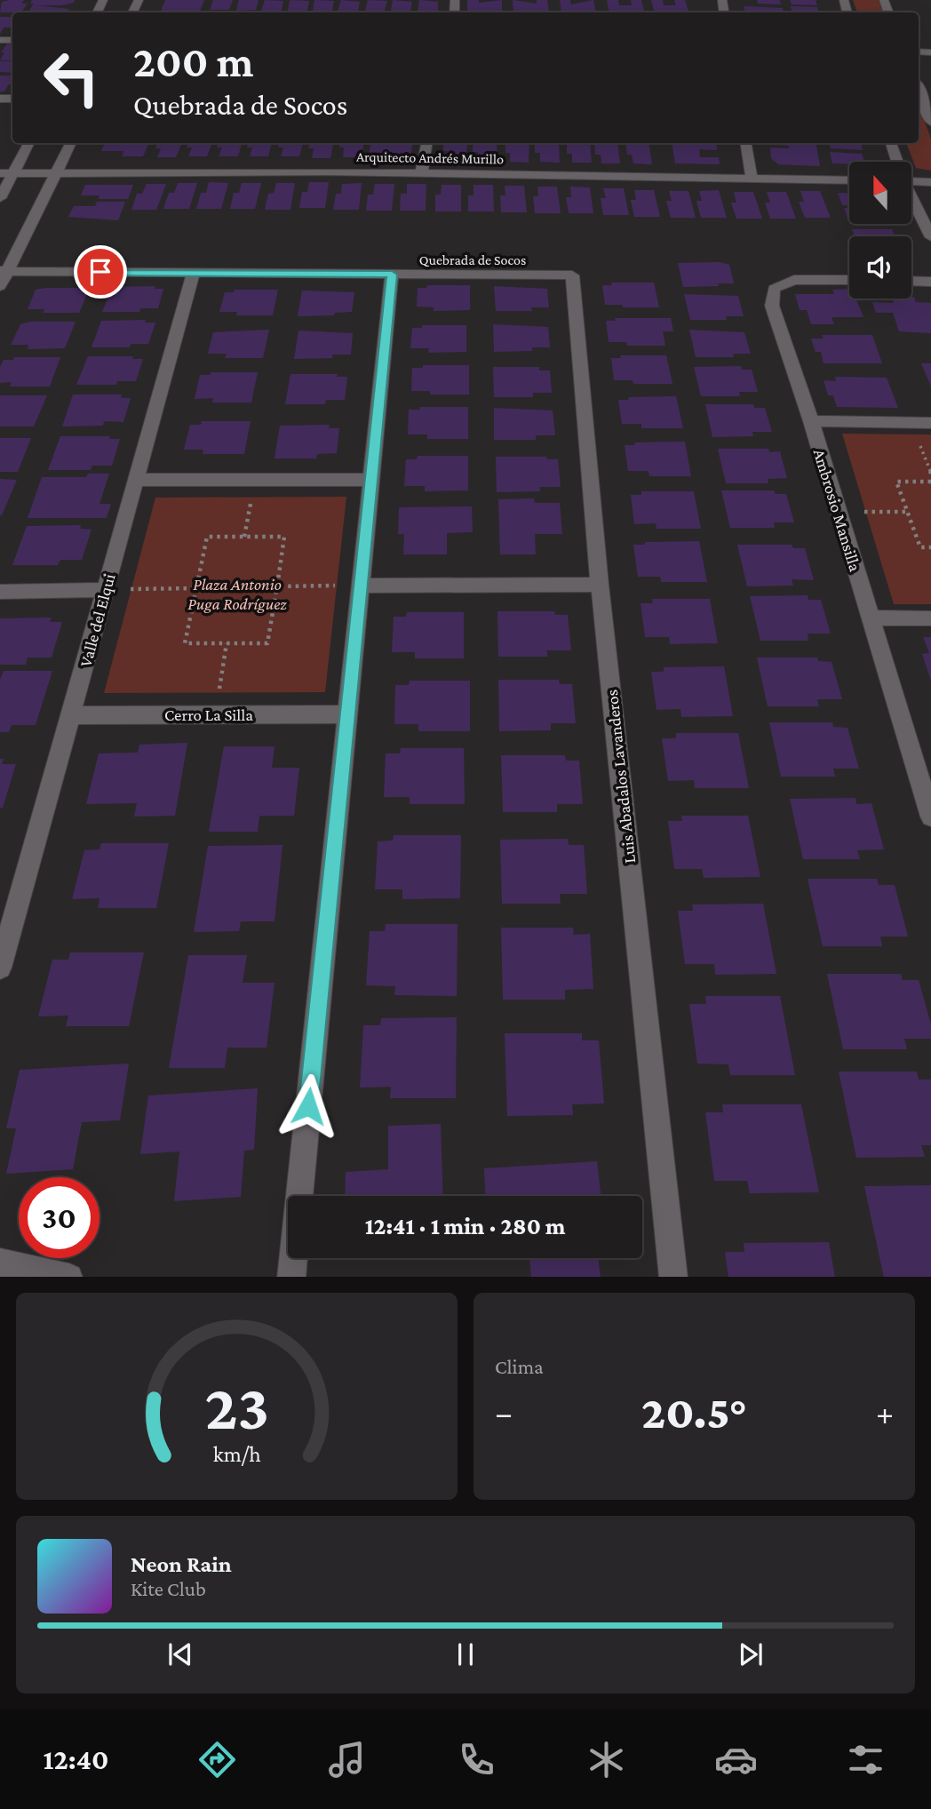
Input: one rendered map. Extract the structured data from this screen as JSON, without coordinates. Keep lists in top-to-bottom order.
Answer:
{
  "streets": {
    "street": [
      "Arquitecto Andrés Murillo",
      "Quebrada de Socos",
      "Ambrosio Mansilla",
      "Valle del Elqui",
      "Cerro La Silla",
      "Luis Abadalos Lavanderos"
    ]
  },
  "crossings": [
    ["Quebrada de Socos", "Valle del Elqui"],
    ["Quebrada de Socos", "Luis Abadalos Lavanderos"],
    ["Valle del Elqui", "Cerro La Silla"]
  ],
  "parks": ["Plaza Antonio Puga Rodríguez"],
  "north": "top",
  "page": {
    "turn": ["200 m", "Quebrada de Socos"],
    "limit": "30",
    "trip": "12:41 · 1 min · 280 m",
    "tile": "Clima",
    "heat": ["−", "20.5°", "+"],
    "song": ["Neon Rain", "Kite Club"],
    "tabs": "12:40",
    "gauge": ["23", "km/h"]
  }
}
